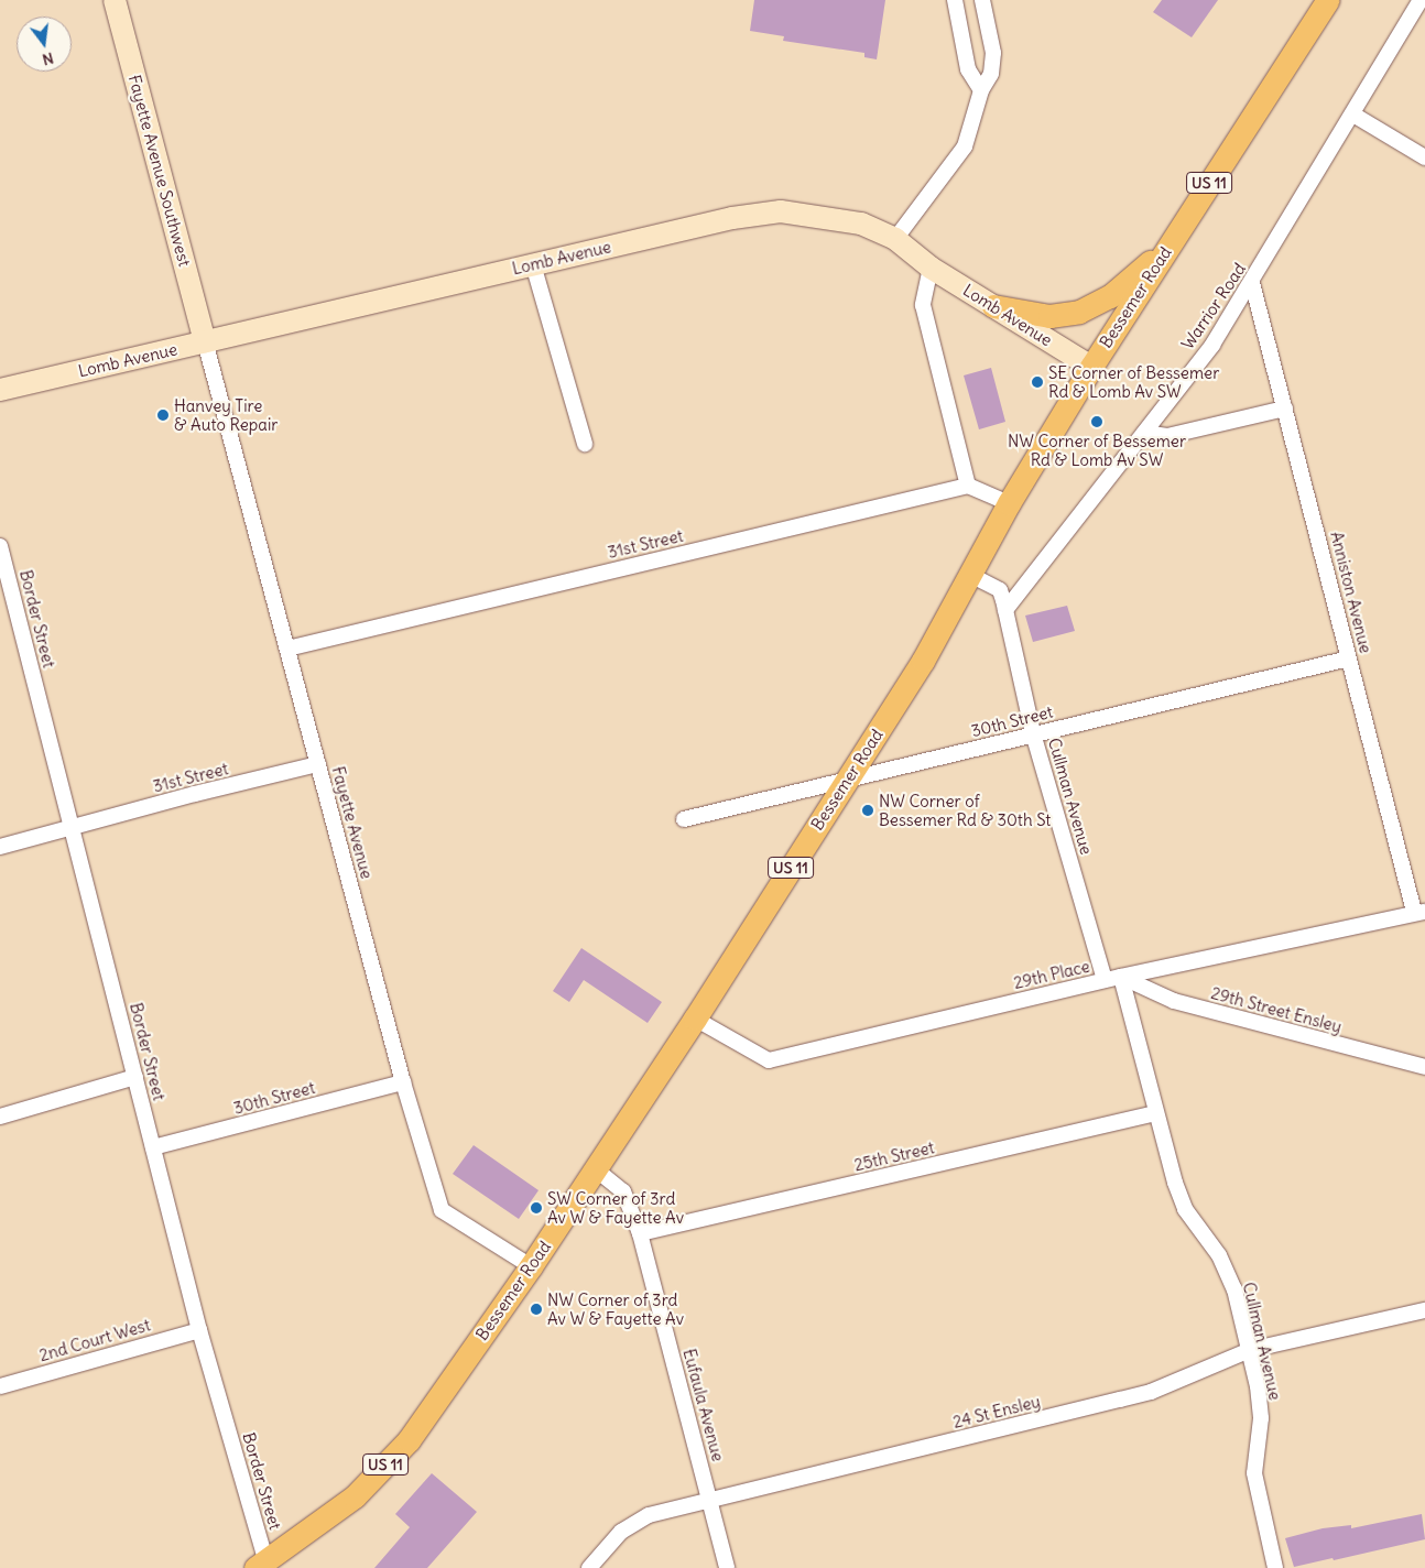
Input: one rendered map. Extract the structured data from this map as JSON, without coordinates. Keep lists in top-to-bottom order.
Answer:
{
  "streets": {
    "main road": [
      "Fayette Avenue Southwest",
      "US 11",
      "Lomb Avenue",
      "Bessemer Road"
    ],
    "street": [
      "Warrior Road",
      "31st Street",
      "Anniston Avenue",
      "Border Street",
      "30th Street",
      "Cullman Avenue",
      "Fayette Avenue",
      "29th Place",
      "29th Street Ensley",
      "25th Street",
      "2nd Court West",
      "Eufaula Avenue",
      "24 St Ensley"
    ]
  },
  "crossings": [
    ["Fayette Avenue Southwest", "Lomb Avenue"],
    ["Fayette Avenue Southwest", "Fayette Avenue"],
    ["Lomb Avenue", "Bessemer Road"],
    ["Lomb Avenue", "Fayette Avenue"],
    ["Bessemer Road", "Border Street"],
    ["Bessemer Road", "30th Street"],
    ["Bessemer Road", "Cullman Avenue"],
    ["Bessemer Road", "Fayette Avenue"],
    ["Bessemer Road", "29th Place"],
    ["Bessemer Road", "Eufaula Avenue"],
    ["Warrior Road", "Anniston Avenue"],
    ["Warrior Road", "Cullman Avenue"],
    ["31st Street", "Border Street"],
    ["31st Street", "Fayette Avenue"],
    ["Anniston Avenue", "30th Street"],
    ["Anniston Avenue", "29th Place"],
    ["Border Street", "30th Street"],
    ["Border Street", "2nd Court West"],
    ["30th Street", "Cullman Avenue"],
    ["30th Street", "Fayette Avenue"],
    ["Cullman Avenue", "29th Place"],
    ["Cullman Avenue", "29th Street Ensley"],
    ["Cullman Avenue", "25th Street"],
    ["Cullman Avenue", "24 St Ensley"],
    ["29th Place", "29th Street Ensley"],
    ["25th Street", "Eufaula Avenue"],
    ["Eufaula Avenue", "24 St Ensley"]
  ],
  "places": [
    "SE Corner of Bessemer Rd & Lomb Av SW",
    "Hanvey Tire & Auto Repair",
    "NW Corner of Bessemer Rd & Lomb Av SW",
    "NW Corner of Bessemer Rd & 30th St",
    "SW Corner of 3rd Av W & Fayette Av",
    "NW Corner of 3rd Av W & Fayette Av"
  ],
  "north": "bottom"
}
